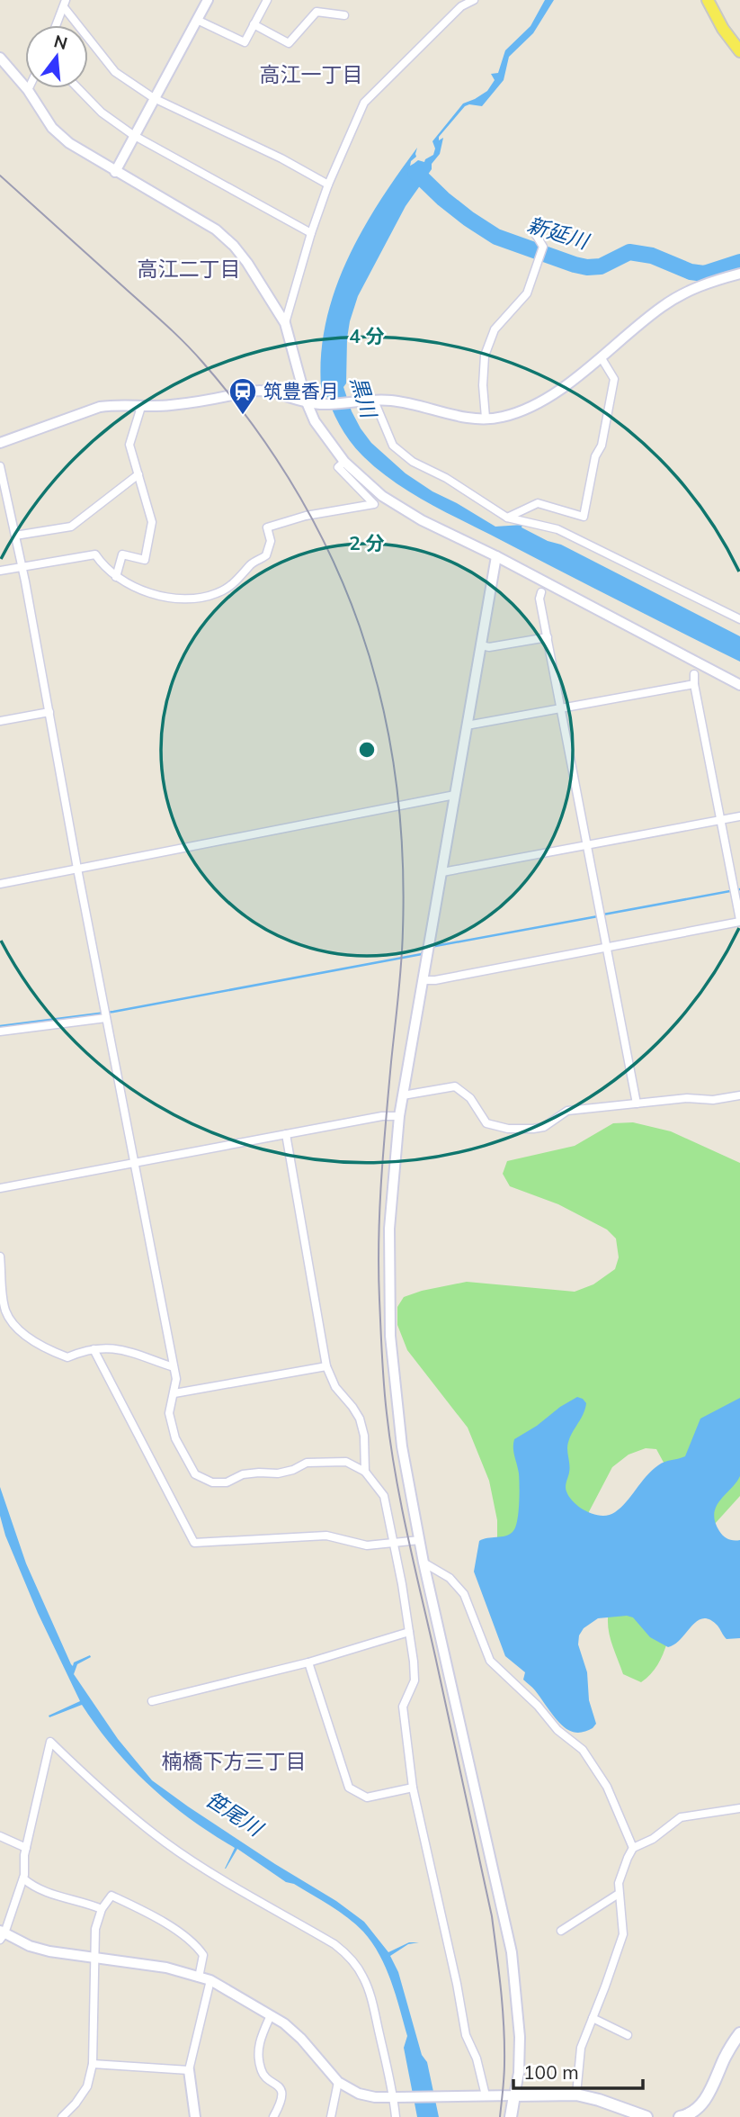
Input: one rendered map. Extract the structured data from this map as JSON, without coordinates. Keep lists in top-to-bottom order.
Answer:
{
  "districts": ["高江一丁目", "高江二丁目", "楠橋下方三丁目"],
  "water": ["新延川", "黒川", "笹尾川"],
  "places": {
    "station": ["筑豊香月"]
  },
  "scale_bar": "100 m",
  "north": "top",
  "rings": ["4 分", "2 分"]
}
